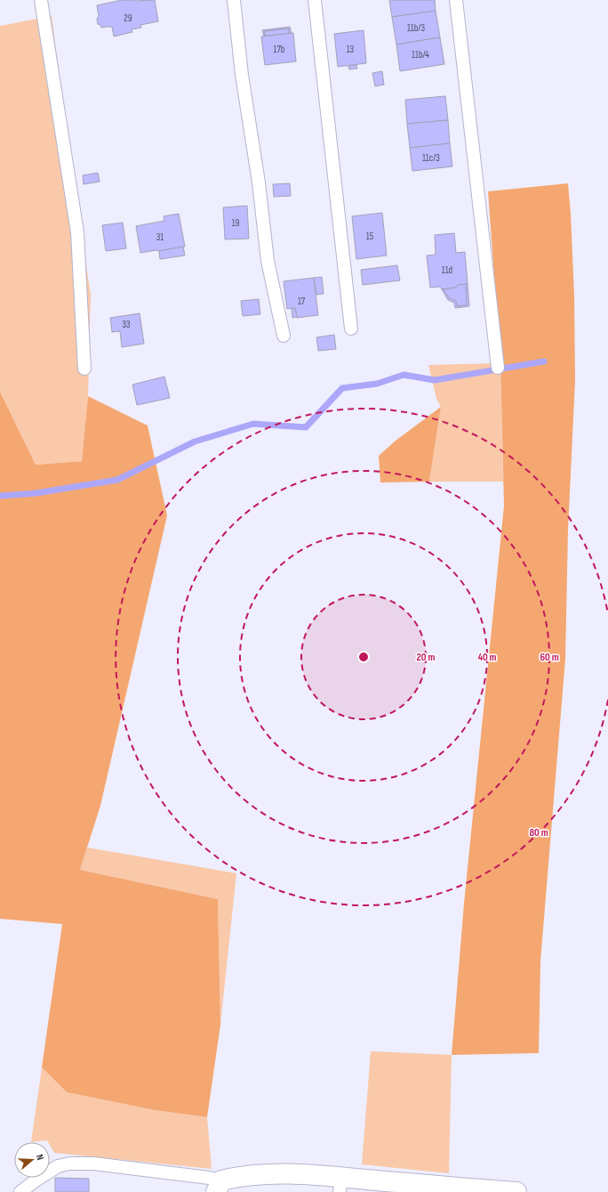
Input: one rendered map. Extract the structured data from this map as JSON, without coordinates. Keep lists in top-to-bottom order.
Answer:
{
  "house_numbers": [
    "29",
    "11b/3",
    "17b",
    "13",
    "11b/4",
    "11c/3",
    "19",
    "15",
    "31",
    "11d",
    "17",
    "33"
  ],
  "north": "right",
  "rings": [
    "20 m",
    "40 m",
    "60 m",
    "80 m"
  ]
}
